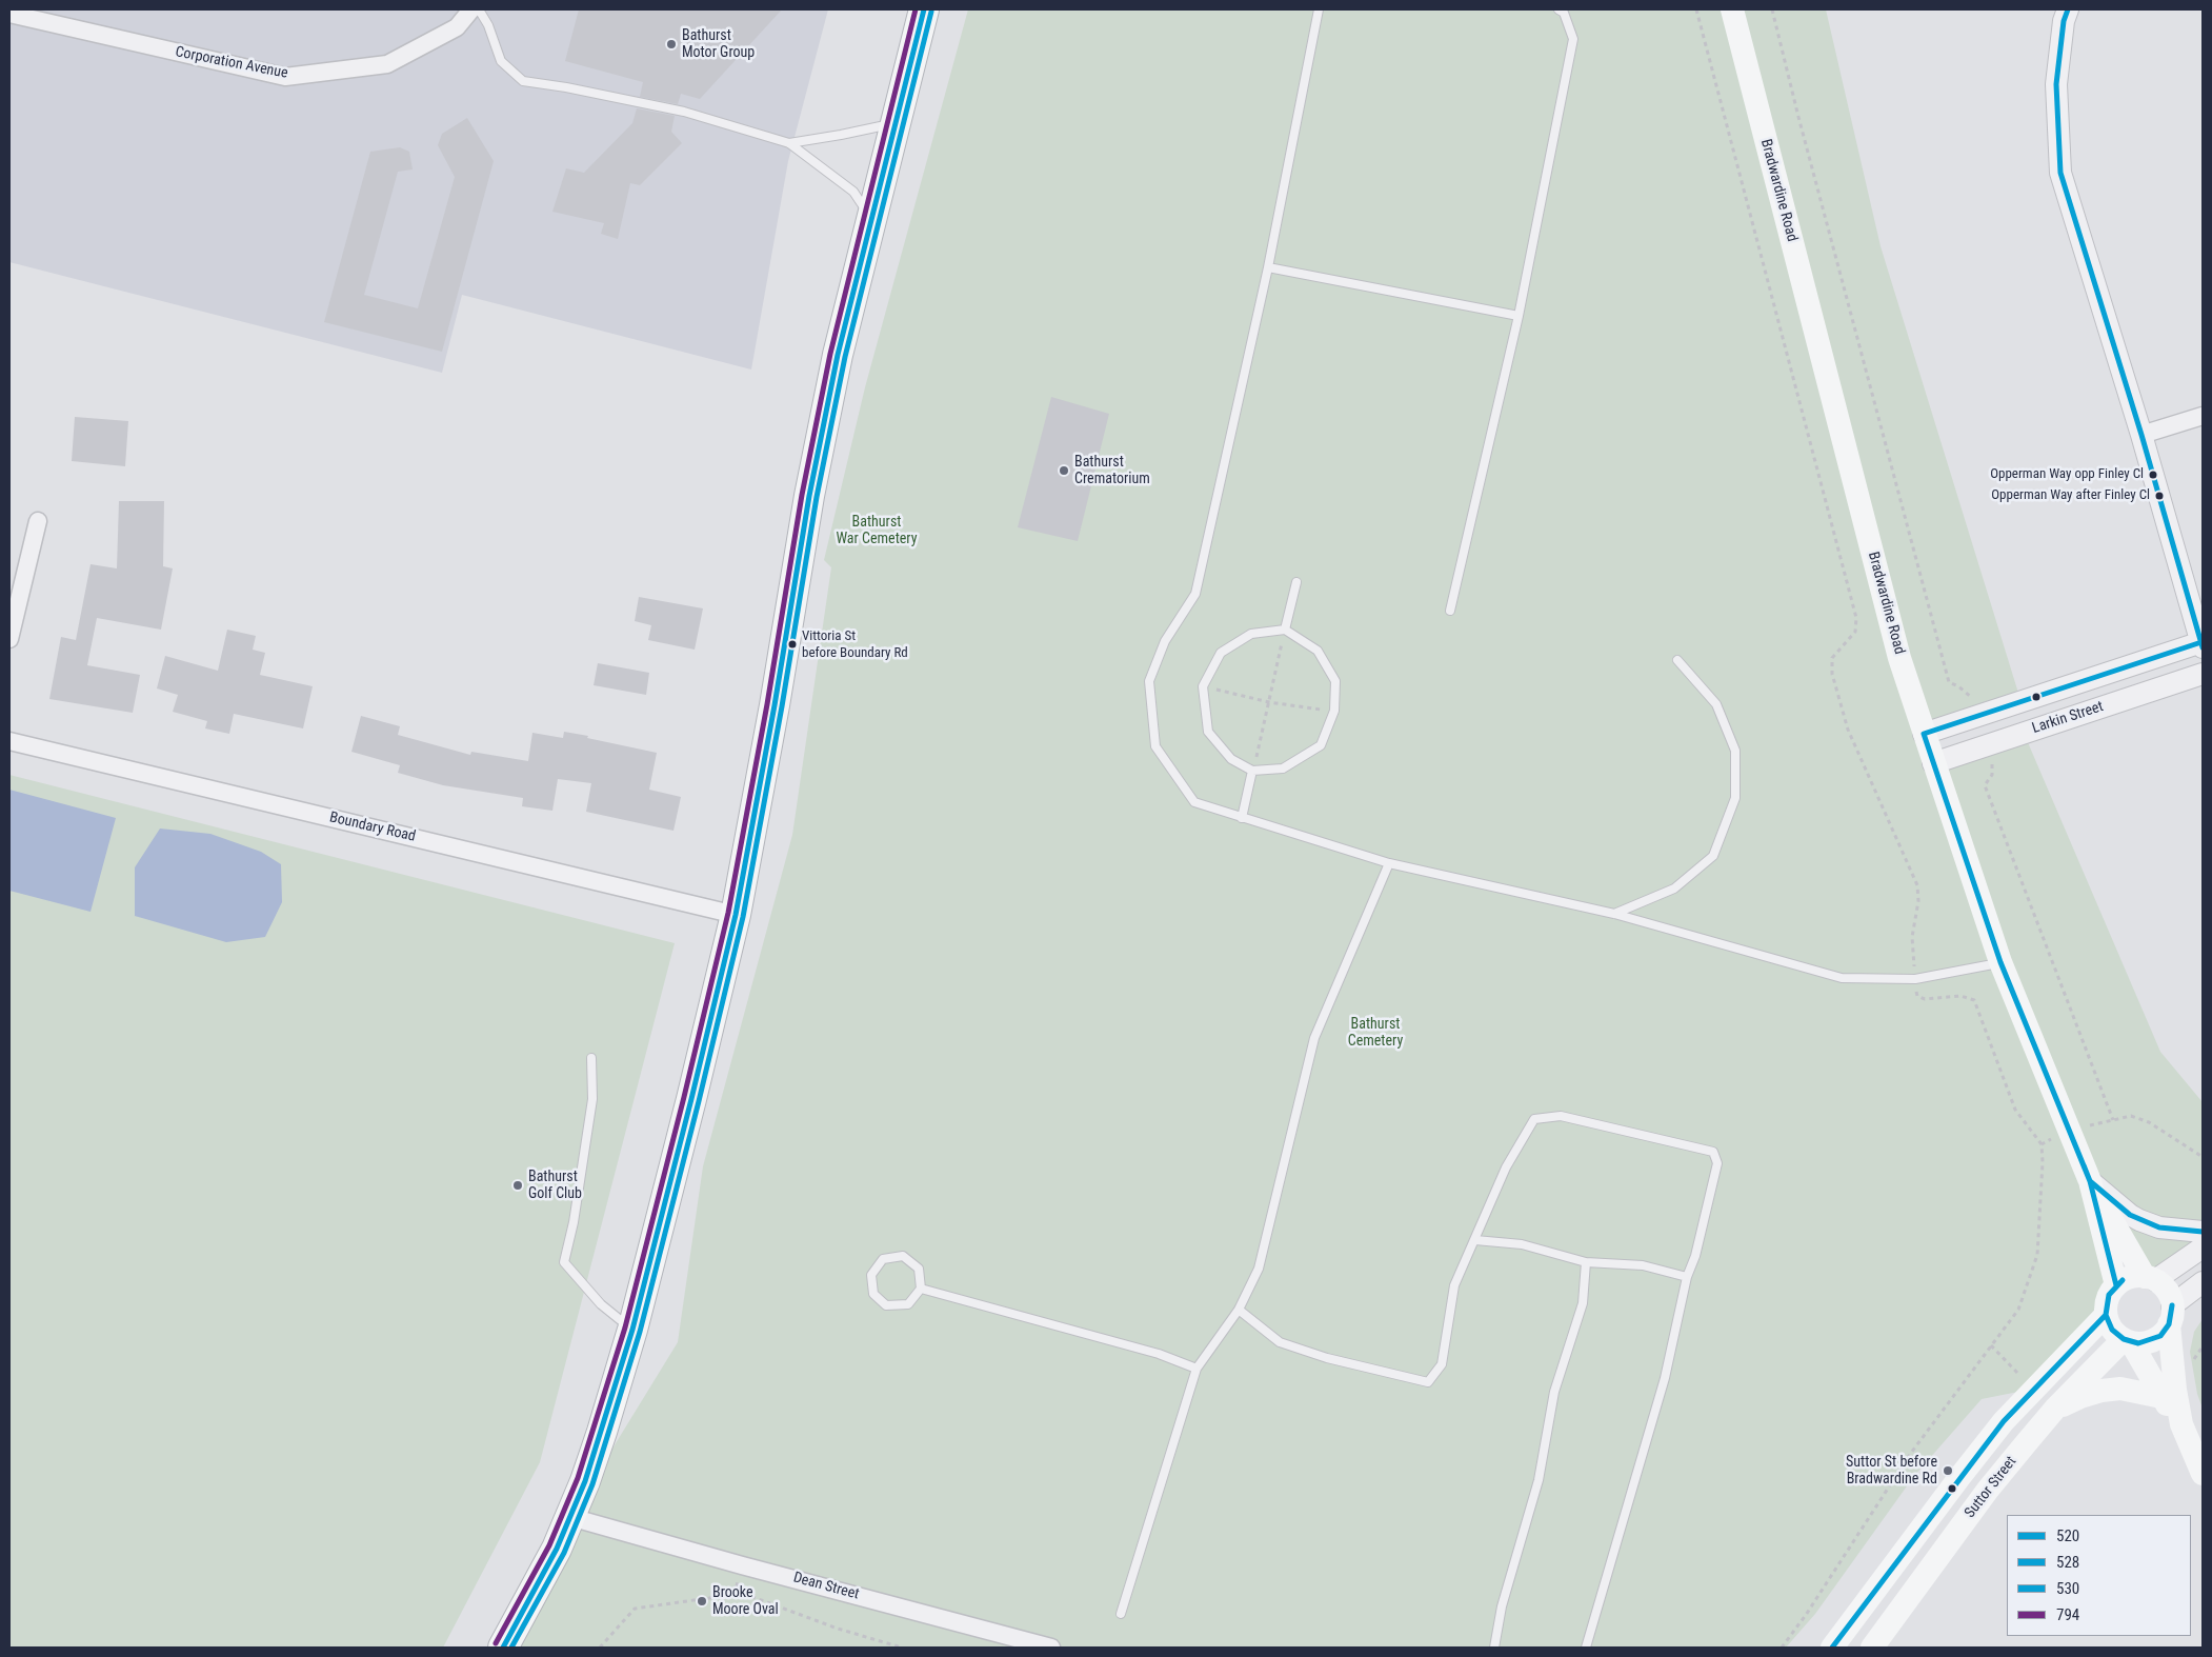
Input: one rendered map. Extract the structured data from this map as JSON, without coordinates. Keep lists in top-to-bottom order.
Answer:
{
  "streets": {
    "main road": ["Bradwardine Road", "Suttor Street"],
    "street": [
      "Corporation Avenue",
      "Larkin Street",
      "Boundary Road",
      "Dean Street"
    ]
  },
  "crossings": [
    ["Bradwardine Road", "Larkin Street"],
    ["Bradwardine Road", "Suttor Street"]
  ],
  "parks": ["Bathurst War Cemetery", "Bathurst Cemetery"],
  "places": [
    "Bathurst Motor Group",
    "Bathurst Crematorium",
    "Opperman Way opp Finley Cl",
    "Opperman Way after Finley Cl",
    "Vittoria St before Boundary Rd",
    "Bathurst Golf Club",
    "Suttor St before Bradwardine Rd",
    "Brooke Moore Oval"
  ],
  "lines": [
    "transit line 520",
    "transit line 528",
    "transit line 794",
    "transit line 530"
  ],
  "legend": [
    "520",
    "528",
    "530",
    "794"
  ]
}
